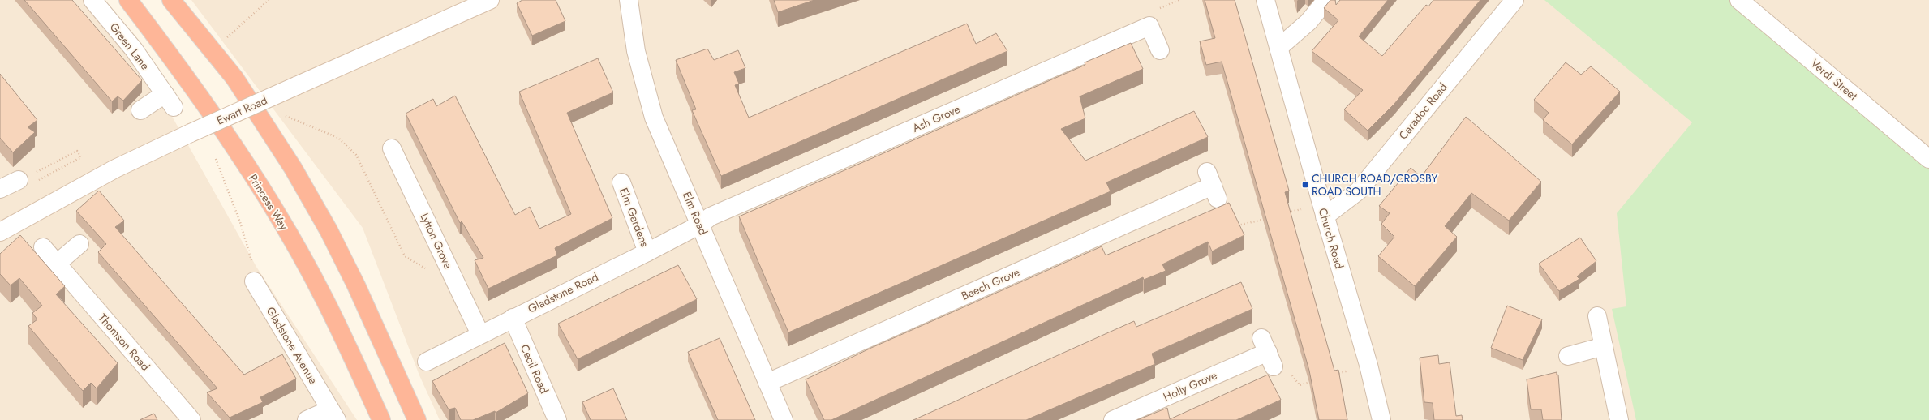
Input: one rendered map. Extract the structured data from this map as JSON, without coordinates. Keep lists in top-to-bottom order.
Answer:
{
  "streets": {
    "highway": ["Princess Way"],
    "street": [
      "Green Lane",
      "Verdi Street",
      "Ewart Road",
      "Caradoc Road",
      "Ash Grove",
      "Elm Road",
      "Elm Gardens",
      "Church Road",
      "Lytton Grove",
      "Beech Grove",
      "Gladstone Road",
      "Thomson Road",
      "Gladstone Avenue",
      "Cecil Road",
      "Holly Grove"
    ]
  },
  "crossings": [
    ["Caradoc Road", "Church Road"],
    ["Ash Grove", "Elm Road"],
    ["Ash Grove", "Gladstone Road"],
    ["Elm Road", "Beech Grove"],
    ["Elm Road", "Gladstone Road"],
    ["Elm Gardens", "Gladstone Road"],
    ["Lytton Grove", "Gladstone Road"],
    ["Gladstone Road", "Cecil Road"]
  ],
  "places": {
    "transit": ["CHURCH ROAD/CROSBY ROAD SOUTH"]
  }
}
